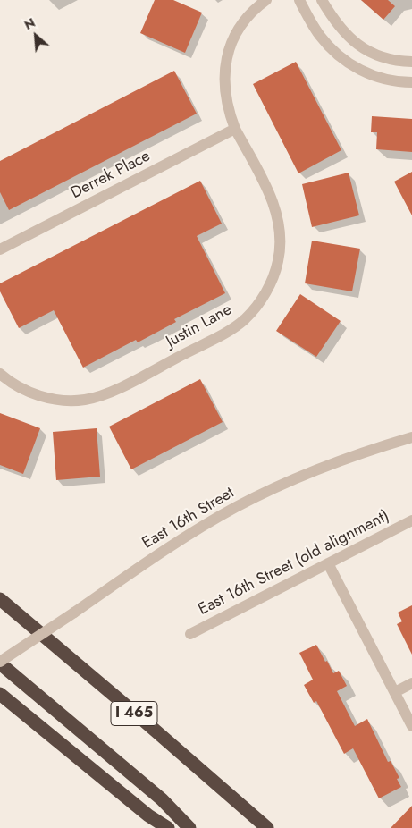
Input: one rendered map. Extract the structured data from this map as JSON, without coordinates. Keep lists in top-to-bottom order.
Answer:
{
  "streets": {
    "highway": ["I 465"],
    "street": [
      "Derrek Place",
      "Justin Lane",
      "East 16th Street",
      "East 16th Street (old alignment)"
    ]
  },
  "crossings": [
    ["Derrek Place", "Justin Lane"]
  ],
  "north": "top left"
}
